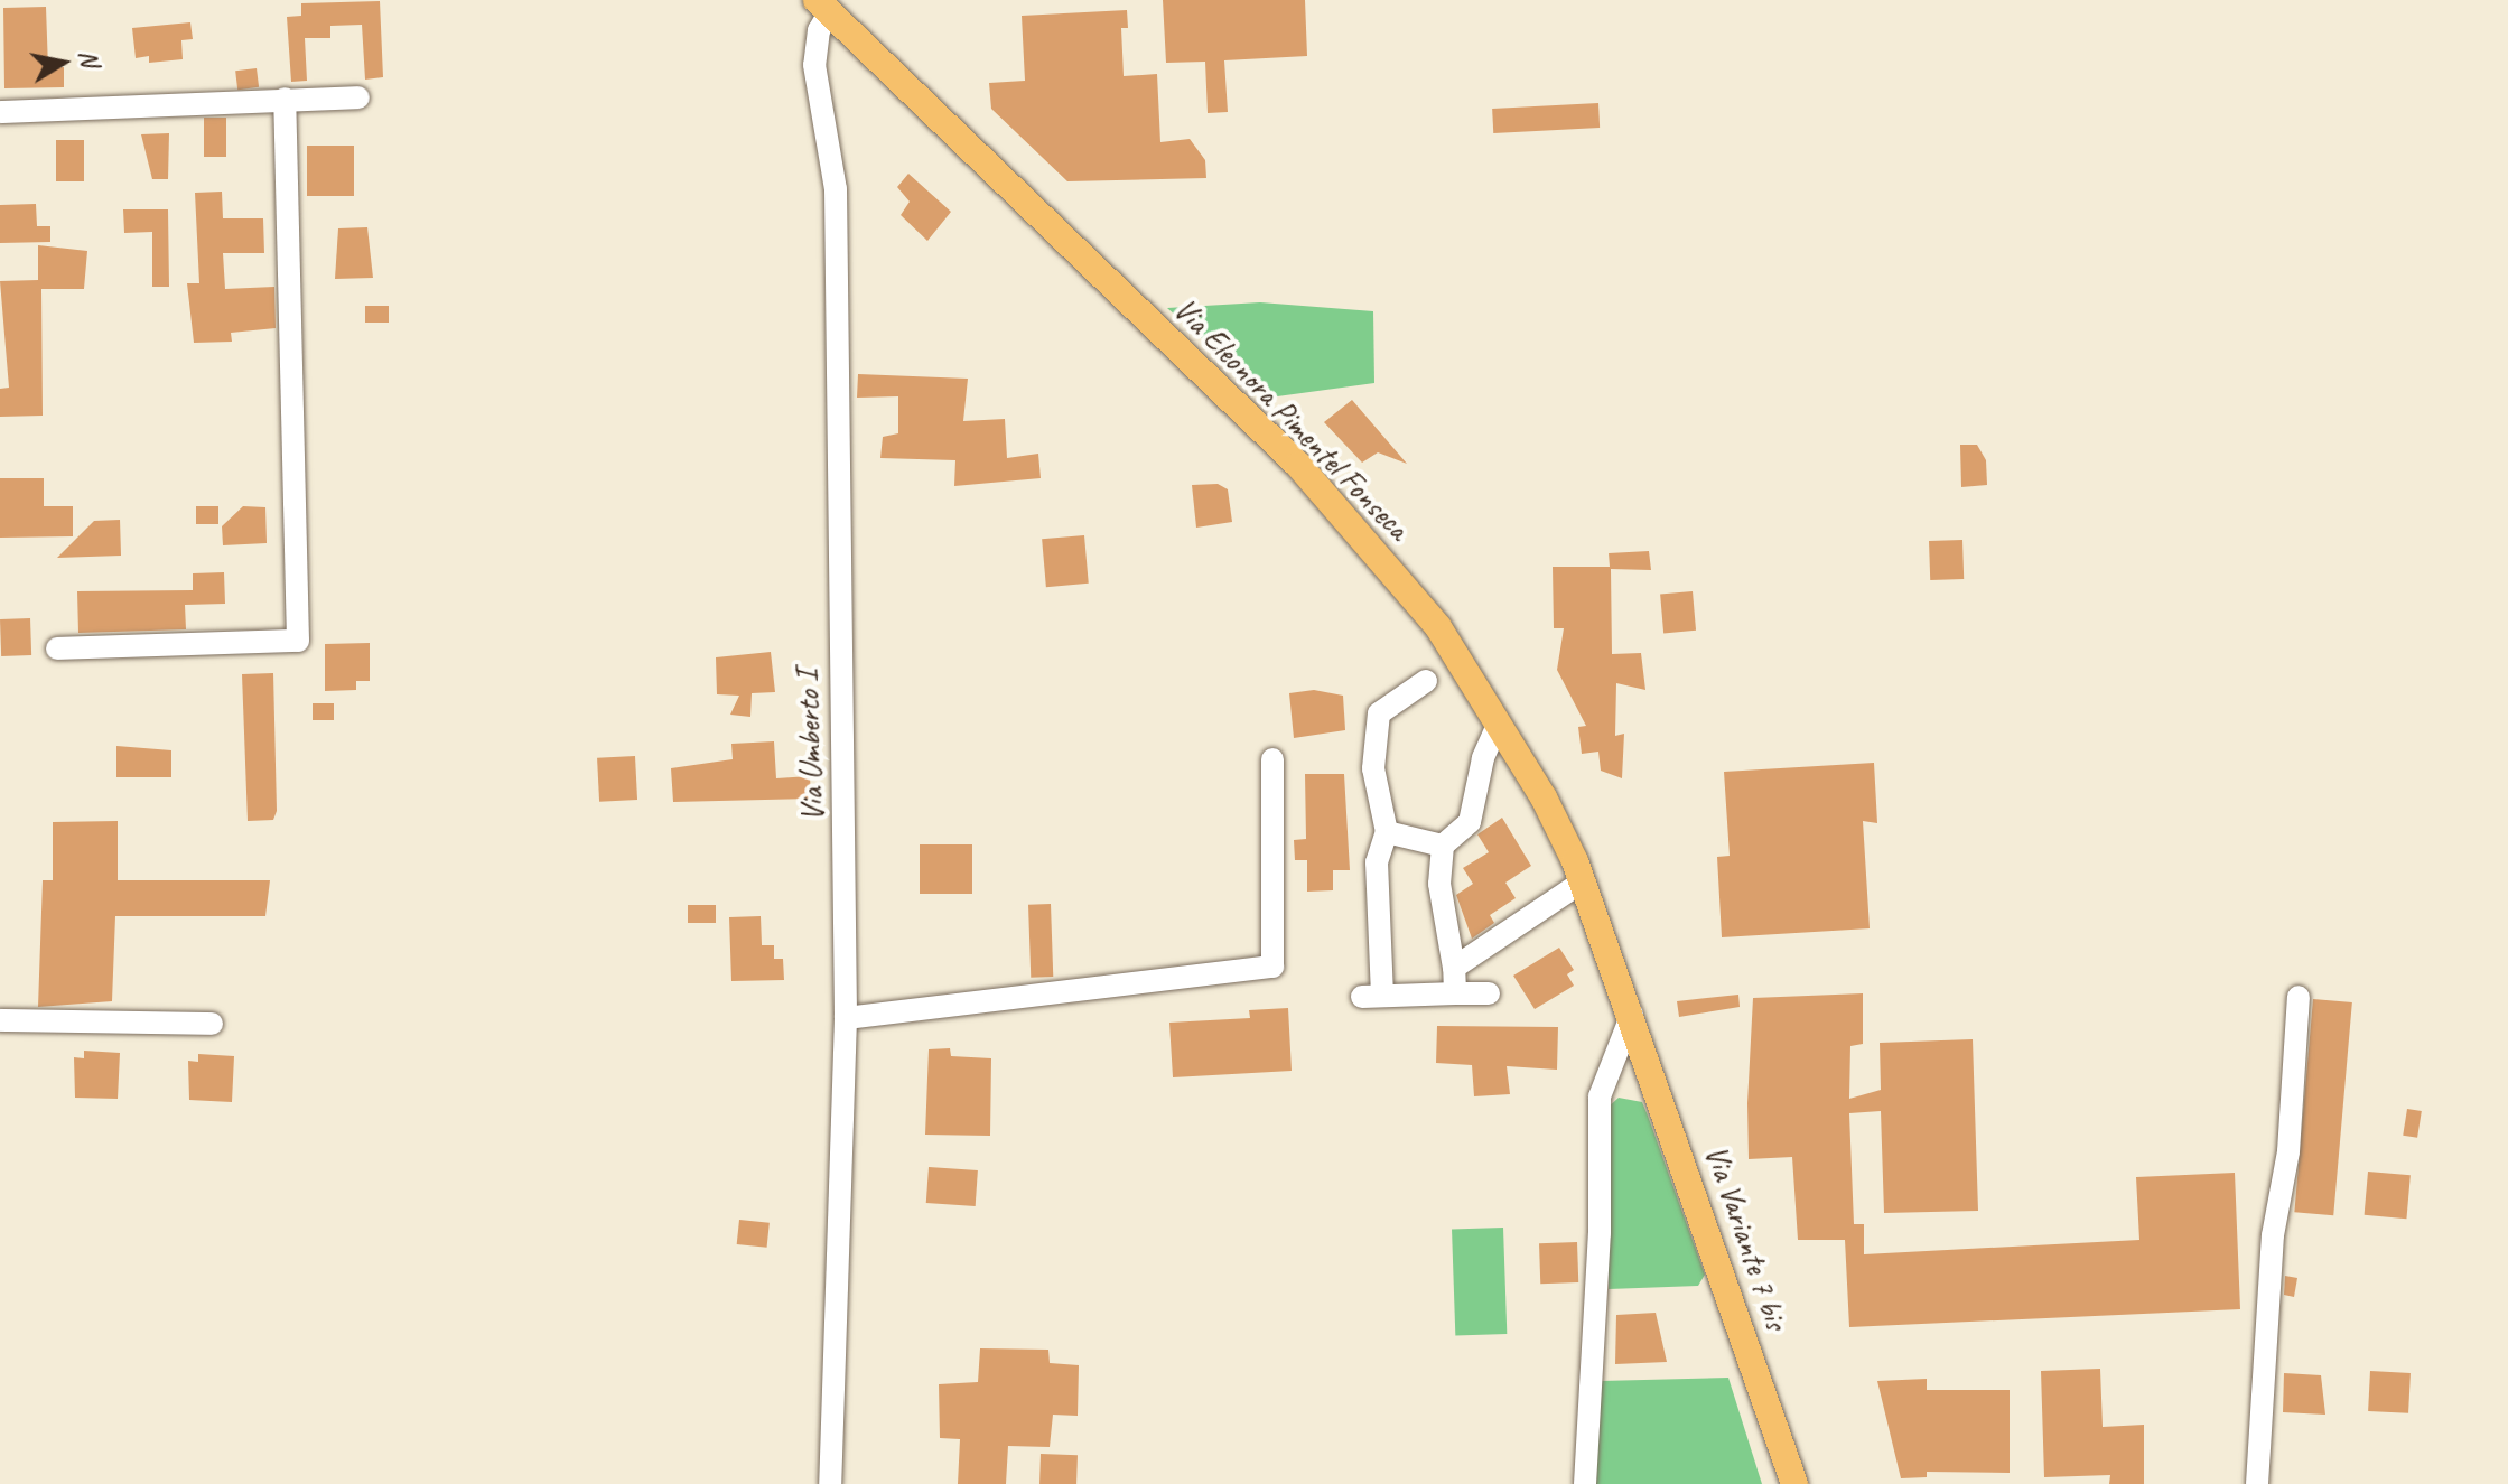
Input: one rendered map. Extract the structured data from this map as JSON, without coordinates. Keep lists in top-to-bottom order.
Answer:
{
  "streets": {
    "main road": ["Via Eleonora Pimentel Fonseca", "Via Variante 7 bis"],
    "street": ["Via Umberto I"]
  },
  "crossings": [
    ["Via Eleonora Pimentel Fonseca", "Via Umberto I"],
    ["Via Eleonora Pimentel Fonseca", "Via Variante 7 bis"]
  ],
  "north": "right"
}
